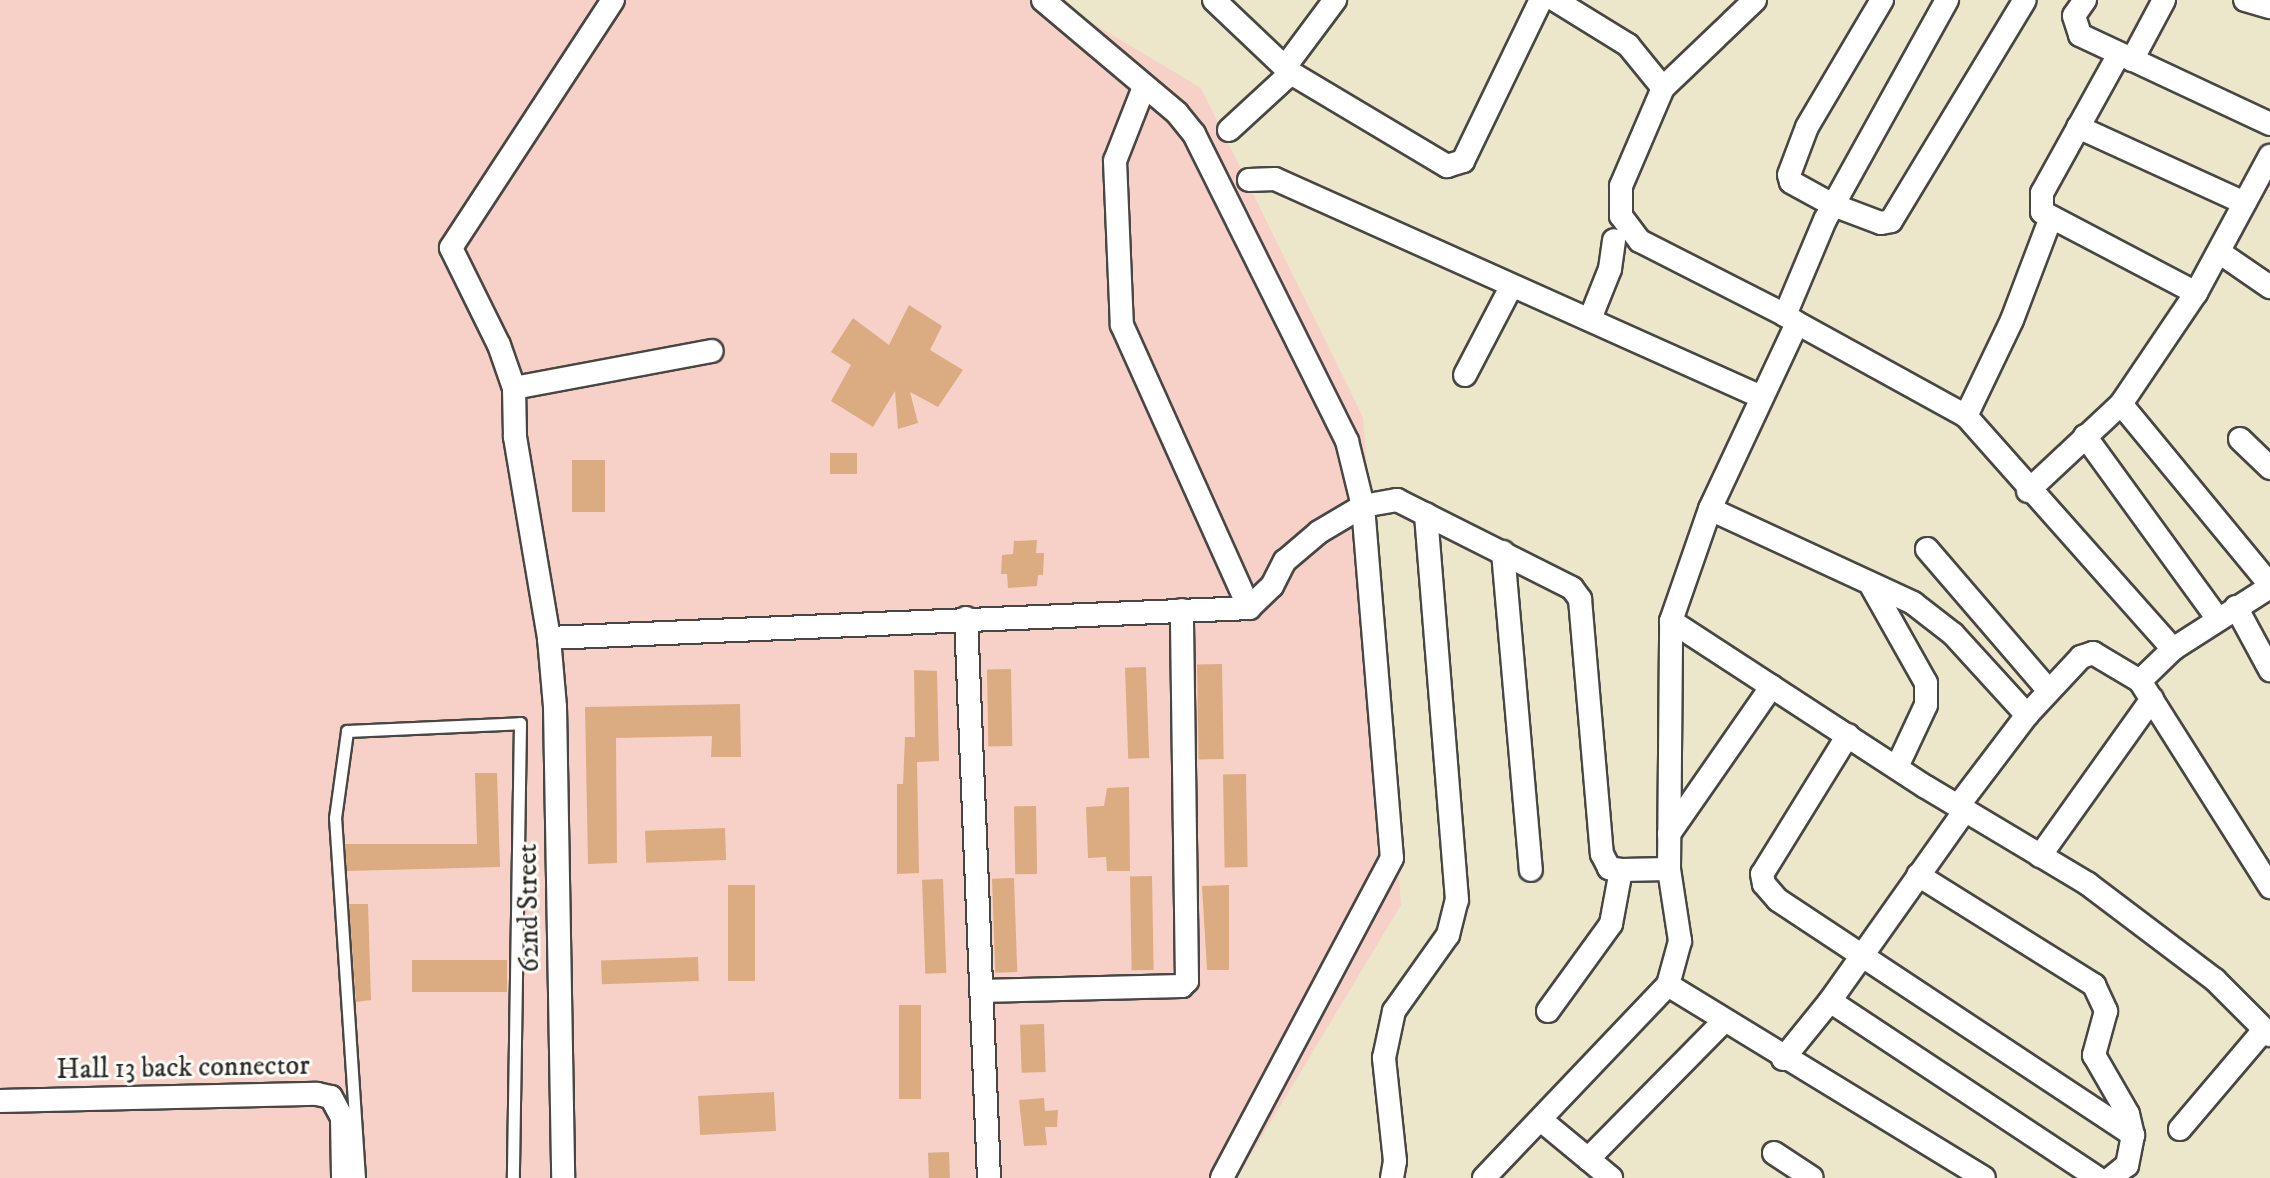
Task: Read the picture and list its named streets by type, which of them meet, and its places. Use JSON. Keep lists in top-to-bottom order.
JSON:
{
  "streets": {
    "street": ["62nd Street", "Hall 13 back connector"]
  }
}
